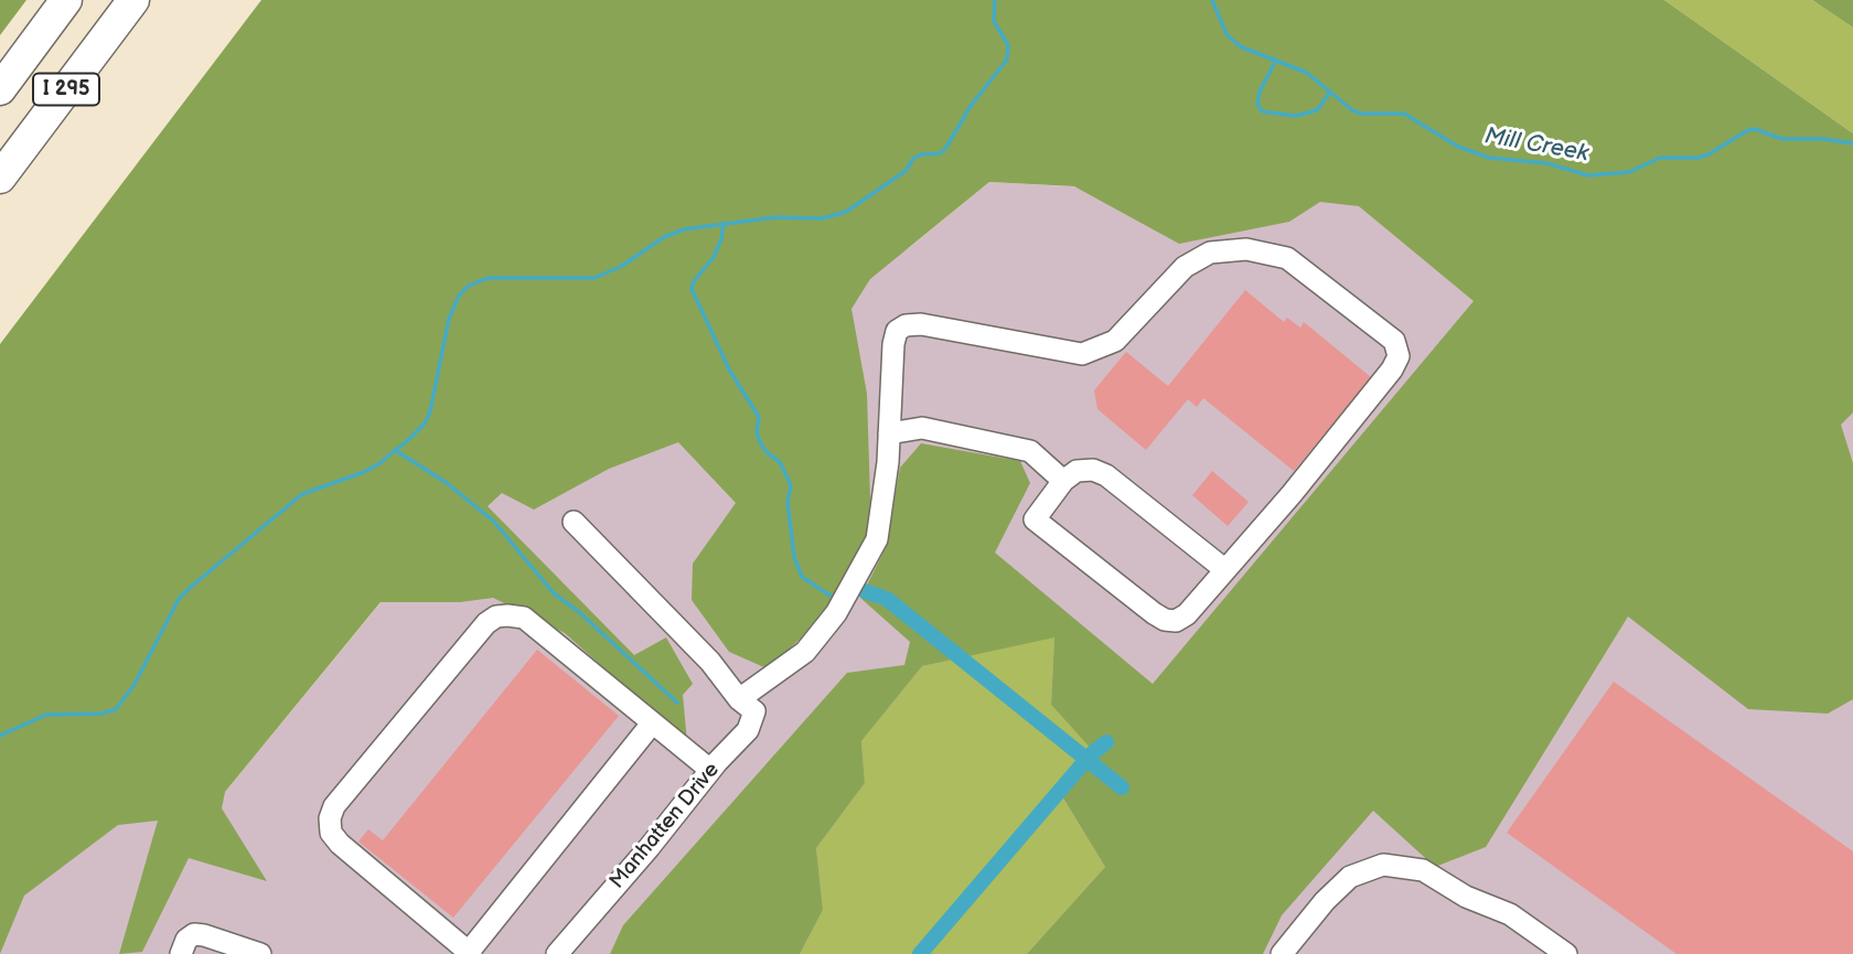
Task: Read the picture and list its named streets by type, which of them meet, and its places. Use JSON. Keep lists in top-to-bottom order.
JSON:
{
  "streets": {
    "highway": ["I 295"],
    "street": ["Manhatten Drive"]
  },
  "water": ["Mill Creek"]
}
